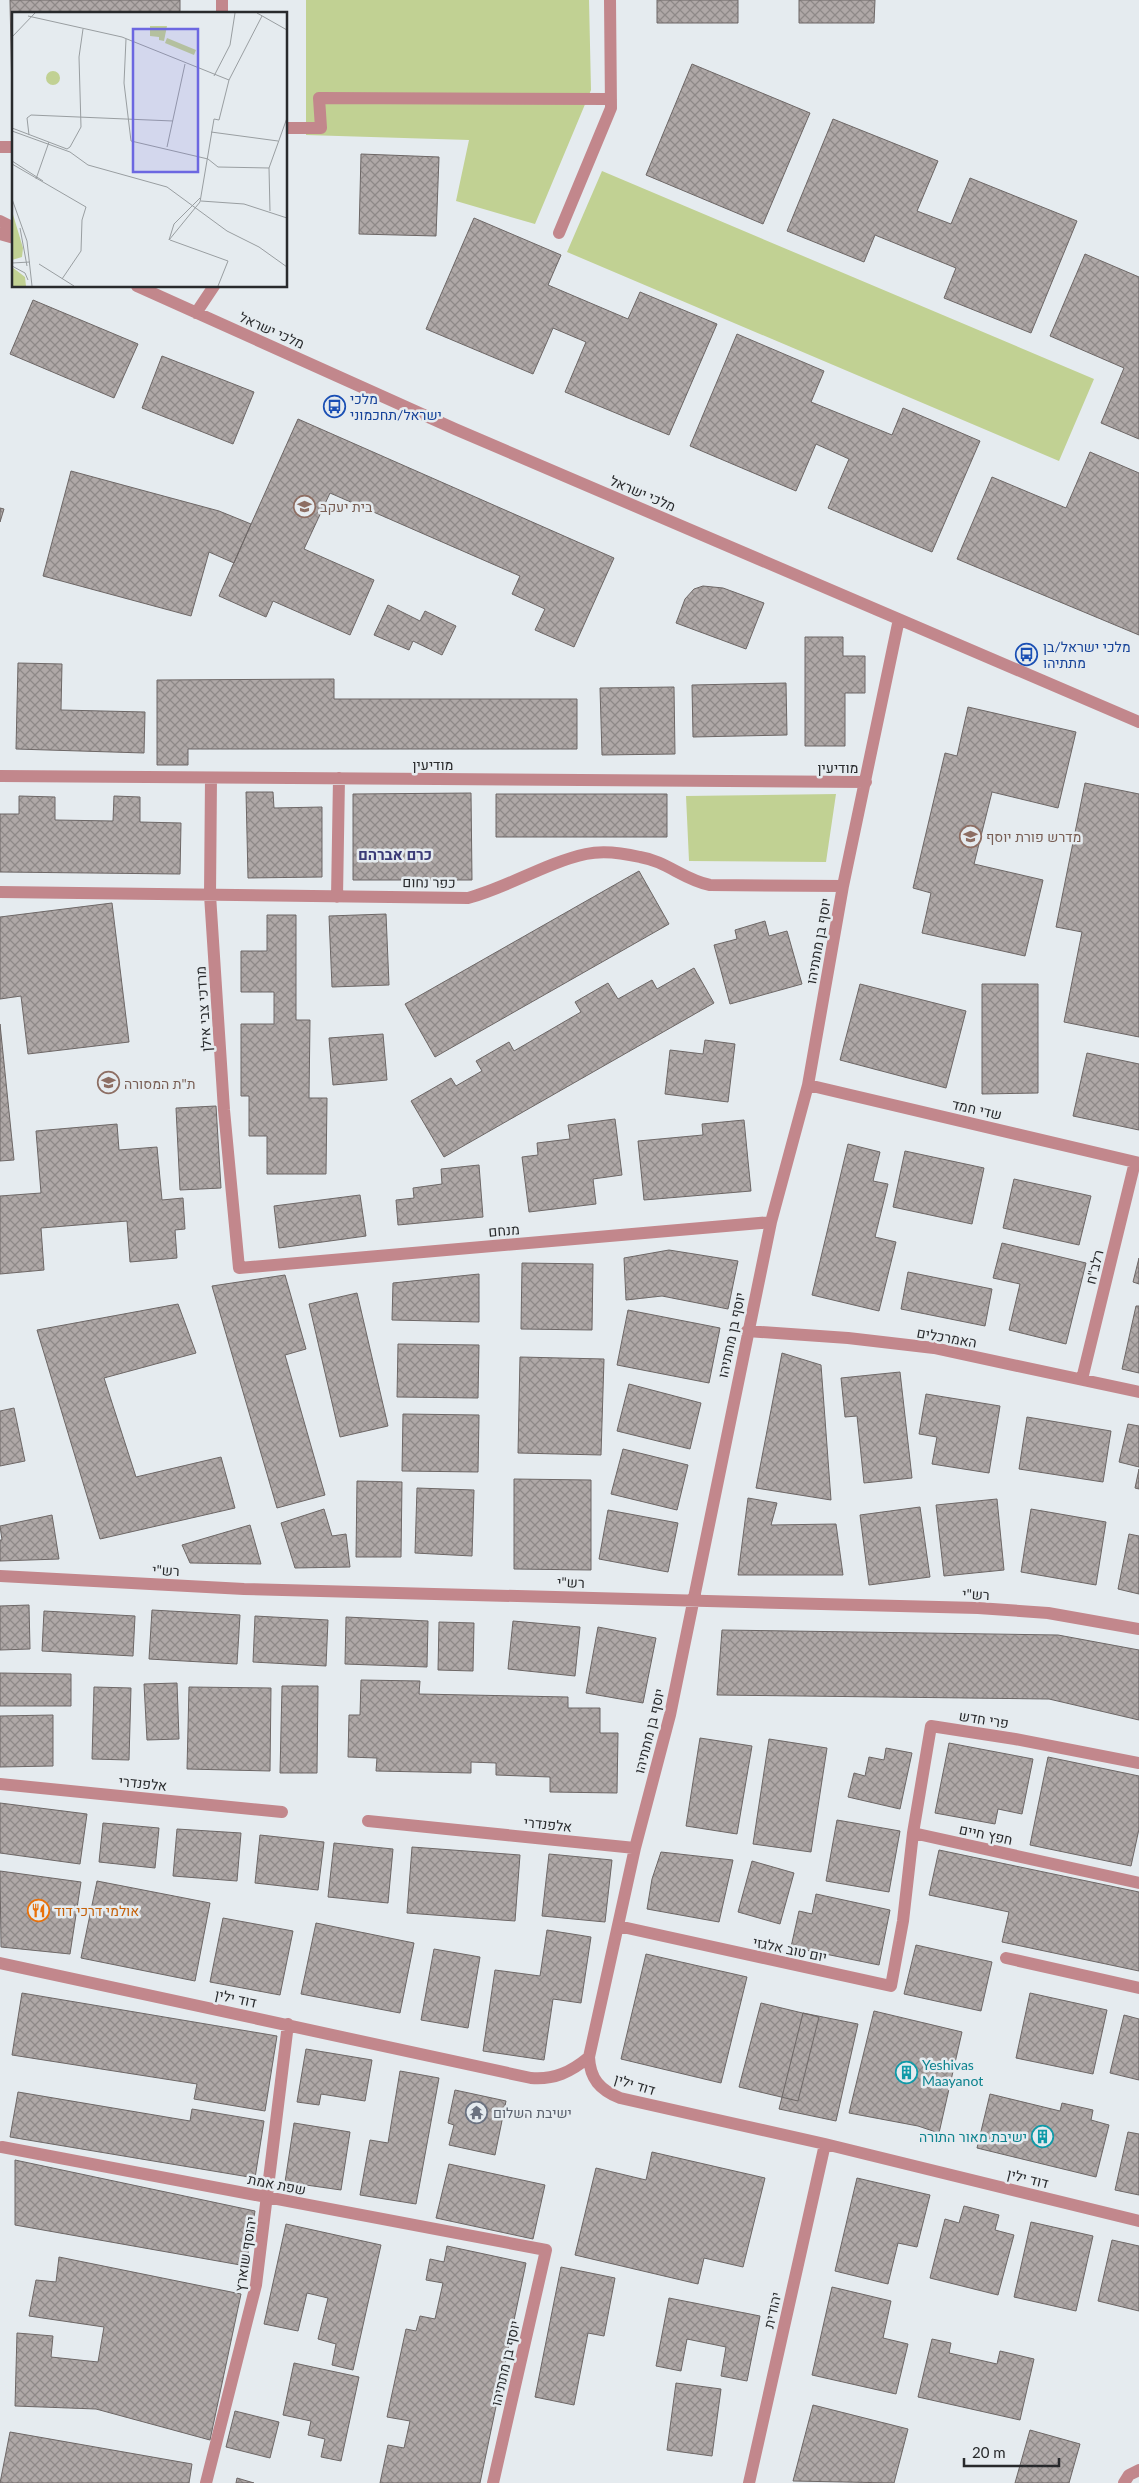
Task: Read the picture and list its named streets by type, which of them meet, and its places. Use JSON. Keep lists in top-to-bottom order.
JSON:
{
  "streets": {
    "street": [
      "מלכי ישראל",
      "מודיעין",
      "כפר נחום",
      "יוסף בן מתתיהו",
      "מרדכי צבי אילן",
      "שדי חמד",
      "מנחם",
      "רלב\"ח",
      "האמרכלים",
      "רש\"י",
      "פרי חדש",
      "אלפנדרי",
      "חפץ חיים",
      "יום טוב אלגזי",
      "דוד ילין",
      "שפת אמת",
      "יהוסף שוארץ",
      "יהודית"
    ]
  },
  "crossings": [
    ["מלכי ישראל", "יוסף בן מתתיהו"],
    ["מודיעין", "יוסף בן מתתיהו"],
    ["מודיעין", "מרדכי צבי אילן"],
    ["כפר נחום", "יוסף בן מתתיהו"],
    ["כפר נחום", "מרדכי צבי אילן"],
    ["יוסף בן מתתיהו", "שדי חמד"],
    ["יוסף בן מתתיהו", "מנחם"],
    ["יוסף בן מתתיהו", "האמרכלים"],
    ["יוסף בן מתתיהו", "רש\"י"],
    ["יוסף בן מתתיהו", "אלפנדרי"],
    ["יוסף בן מתתיהו", "יום טוב אלגזי"],
    ["יוסף בן מתתיהו", "דוד ילין"],
    ["יוסף בן מתתיהו", "שפת אמת"],
    ["מרדכי צבי אילן", "מנחם"],
    ["שדי חמד", "רלב\"ח"],
    ["רלב\"ח", "האמרכלים"],
    ["פרי חדש", "חפץ חיים"],
    ["פרי חדש", "יום טוב אלגזי"],
    ["חפץ חיים", "יום טוב אלגזי"],
    ["דוד ילין", "יהוסף שוארץ"],
    ["דוד ילין", "יהודית"],
    ["שפת אמת", "יהוסף שוארץ"]
  ],
  "districts": ["כרם אברהם"],
  "places": {
    "bus stop": ["מלכי ישראל/תחכמוני", "מלכי ישראל/בן מתתיהו"],
    "school or university": ["בית יעקב", "מדרש פורת יוסף", "ת\"ת המסורה"],
    "restaurant": ["אולמי דרכי דוד"],
    "building": ["Yeshivas Maayanot", "ישיבת מאור התורה"],
    "temple": ["ישיבת השלום"]
  },
  "scale_bar": "20 m"
}
